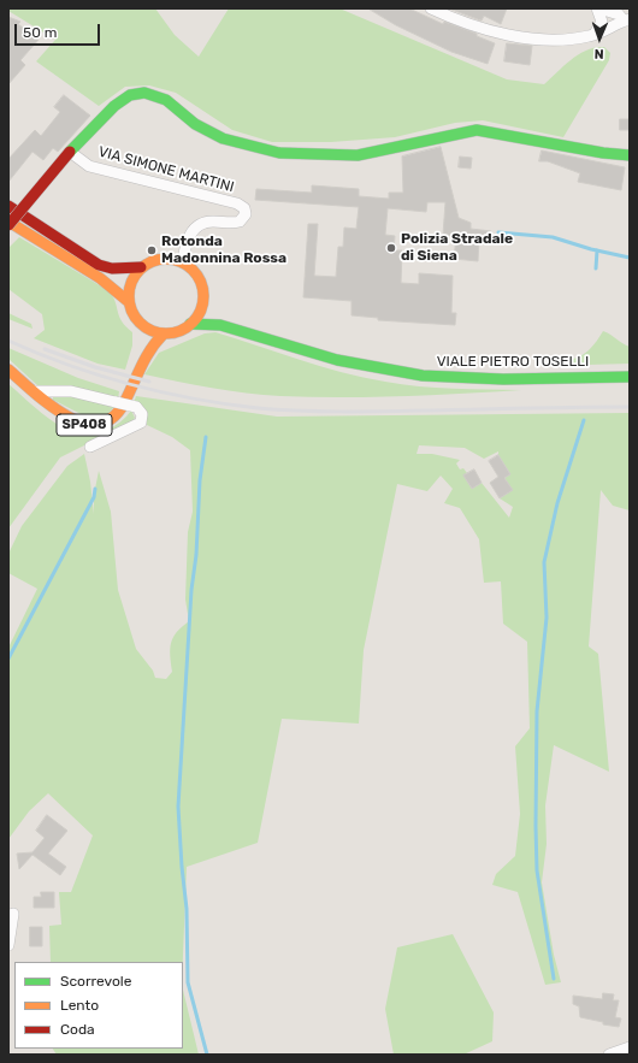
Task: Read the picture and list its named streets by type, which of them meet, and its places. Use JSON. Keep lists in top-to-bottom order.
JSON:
{
  "streets": {
    "main road": ["VIA SIMONE MARTINI", "VIALE PIETRO TOSELLI", "SP408"]
  },
  "crossings": [
    ["VIA SIMONE MARTINI", "VIALE PIETRO TOSELLI"]
  ],
  "places": ["Polizia Stradale di Siena", "Rotonda Madonnina Rossa"],
  "legend": ["Scorrevole", "Lento", "Coda"],
  "scale_bar": "50 m",
  "north": "bottom"
}
